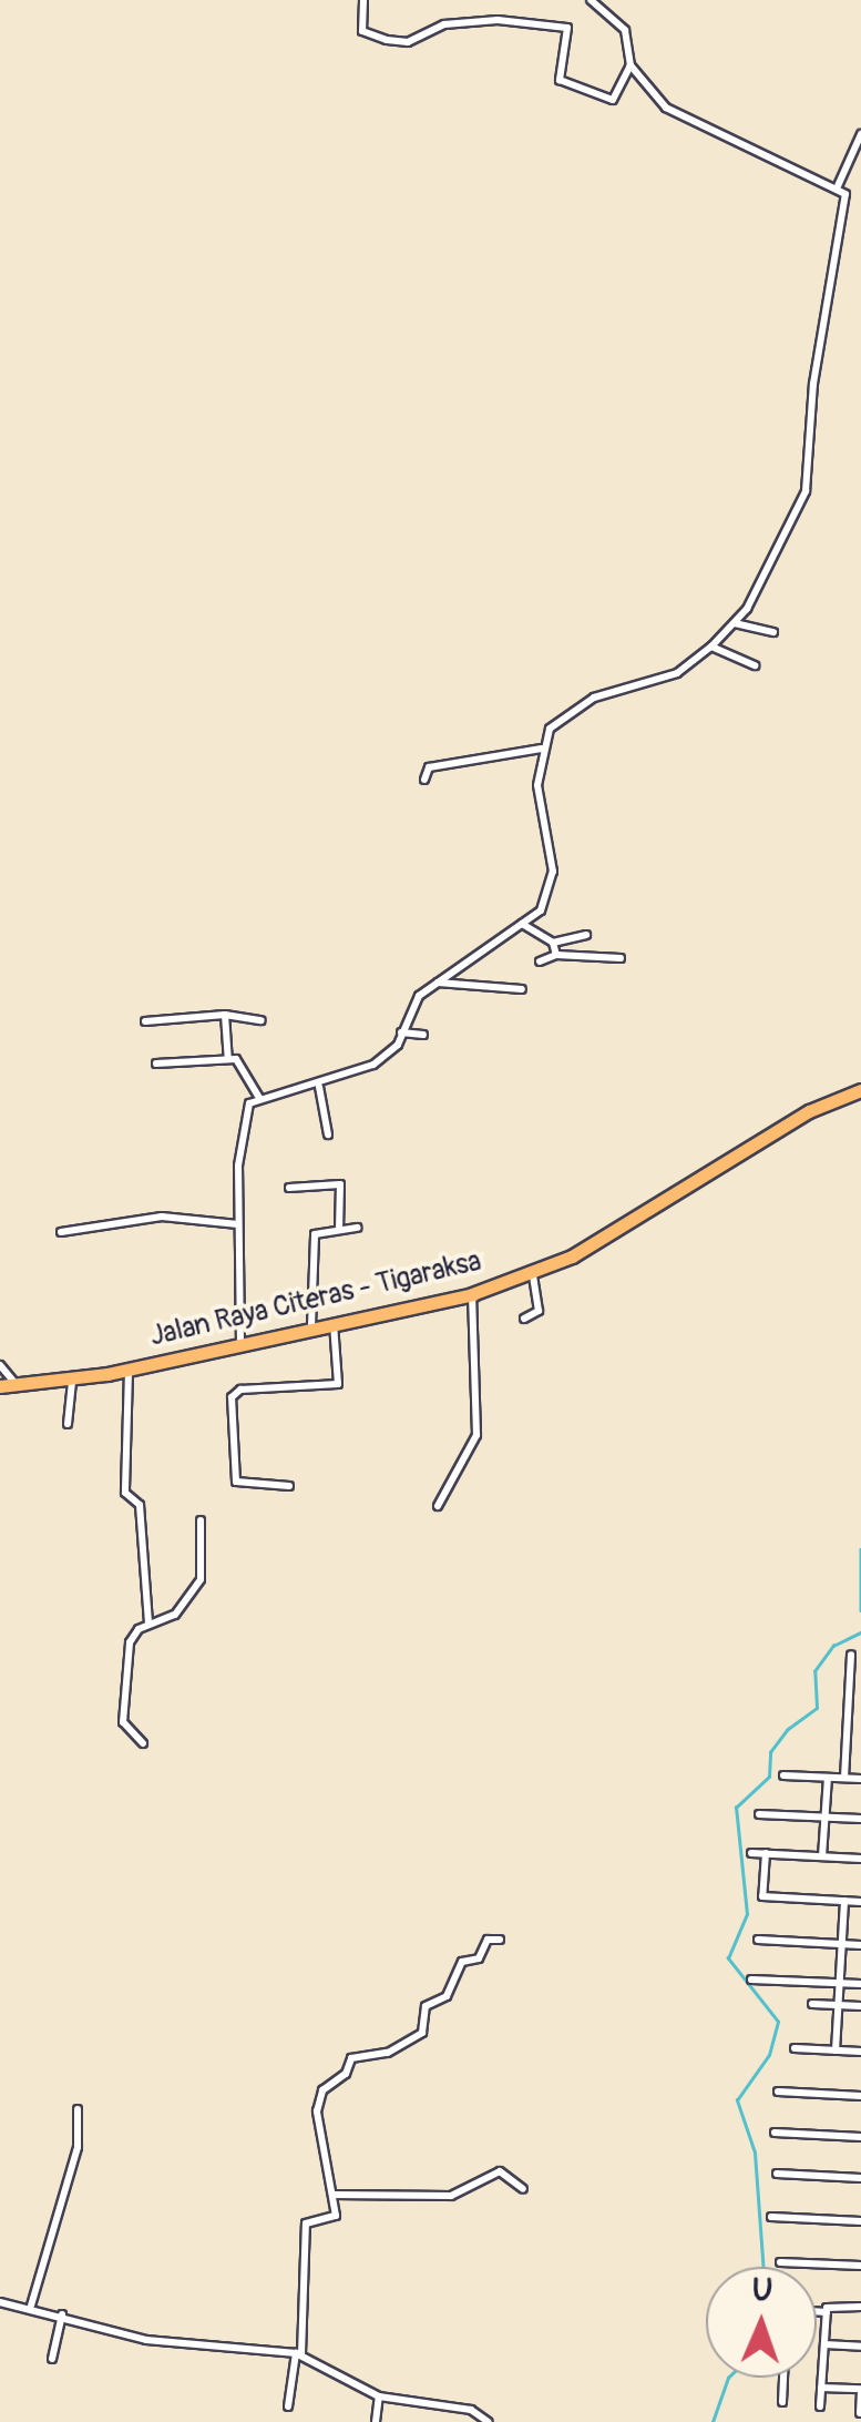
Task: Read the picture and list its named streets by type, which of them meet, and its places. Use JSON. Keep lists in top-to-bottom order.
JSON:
{
  "streets": {
    "main road": ["Jalan Raya Citeras - Tigaraksa"]
  },
  "north": "top"
}
